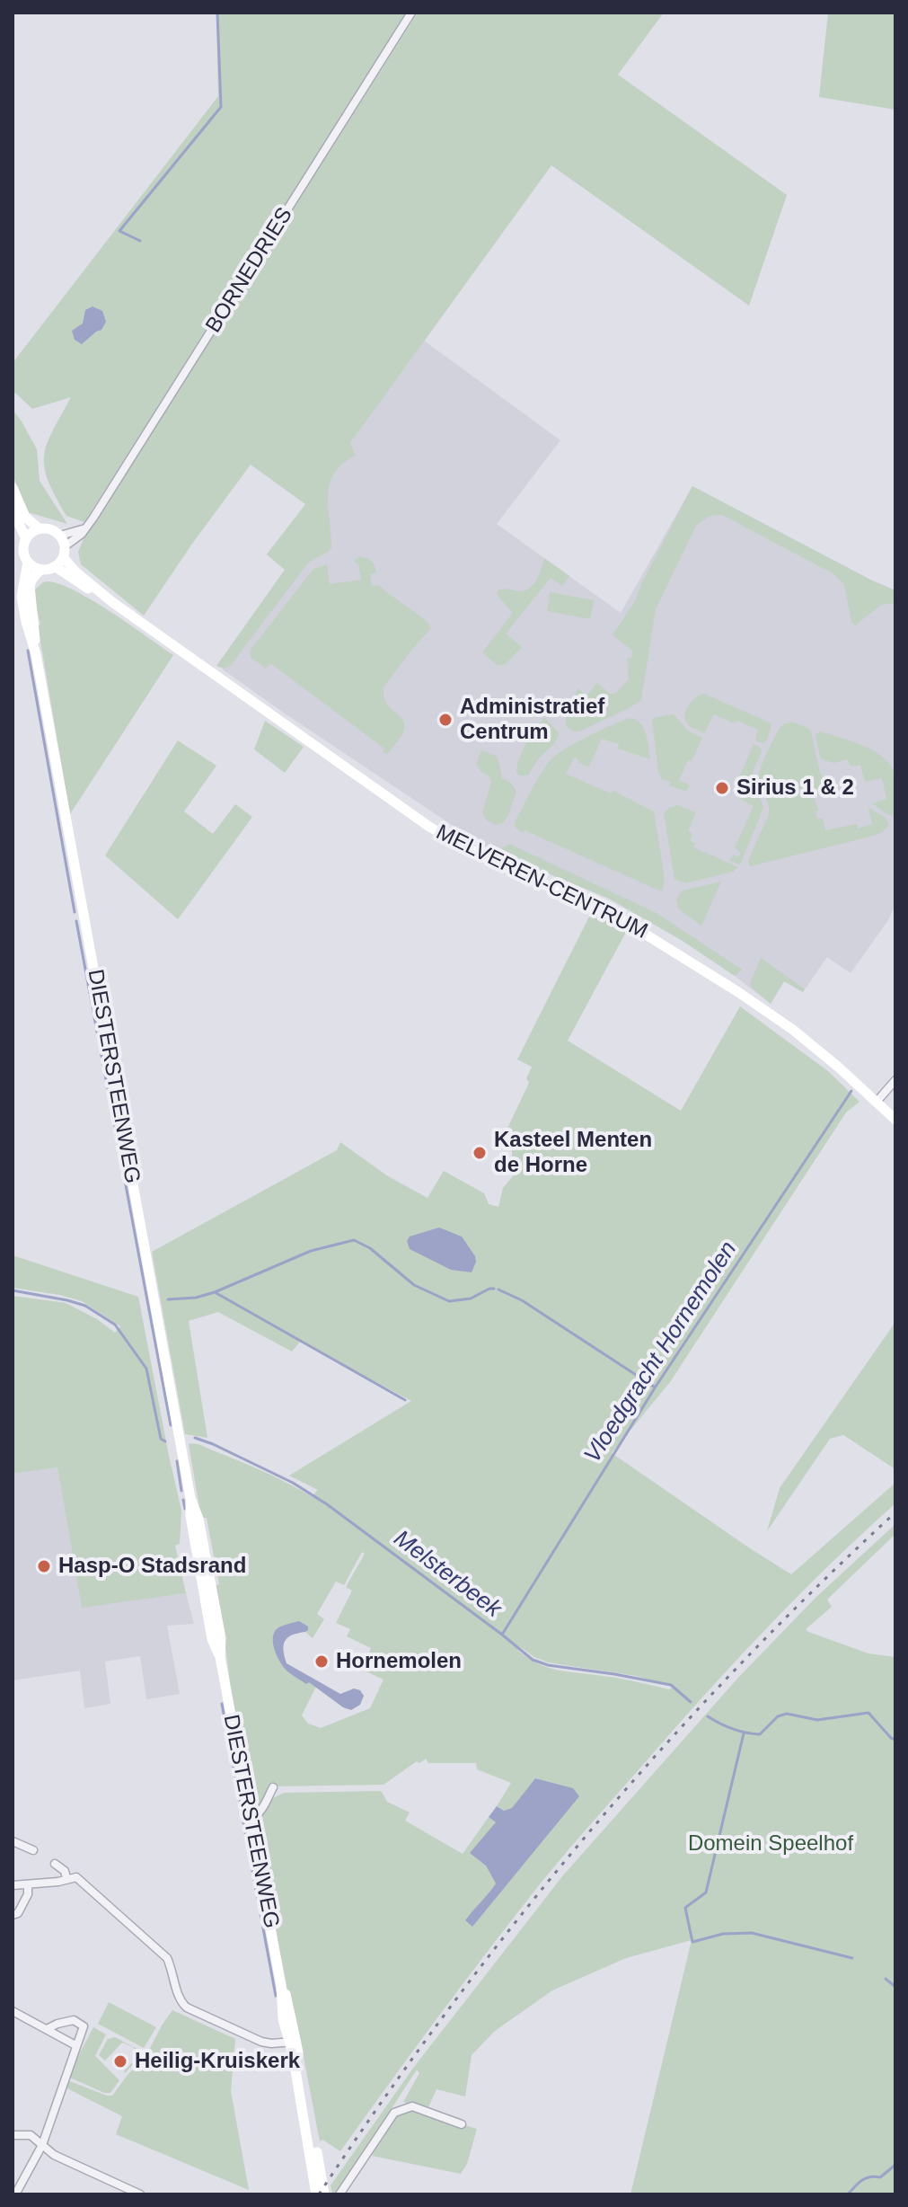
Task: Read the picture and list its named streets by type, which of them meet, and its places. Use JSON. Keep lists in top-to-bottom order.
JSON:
{
  "streets": {
    "main road": ["MELVEREN-CENTRUM", "DIESTERSTEENWEG"],
    "street": ["BORNEDRIES"]
  },
  "crossings": [
    ["BORNEDRIES", "MELVEREN-CENTRUM"],
    ["BORNEDRIES", "DIESTERSTEENWEG"],
    ["MELVEREN-CENTRUM", "DIESTERSTEENWEG"]
  ],
  "water": ["Vloedgracht Hornemolen", "Melsterbeek"],
  "parks": ["Domein Speelhof"],
  "places": [
    "Administratief Centrum",
    "Sirius 1 & 2",
    "Kasteel Menten de Horne",
    "Hasp-O Stadsrand",
    "Hornemolen",
    "Heilig-Kruiskerk"
  ]
}
